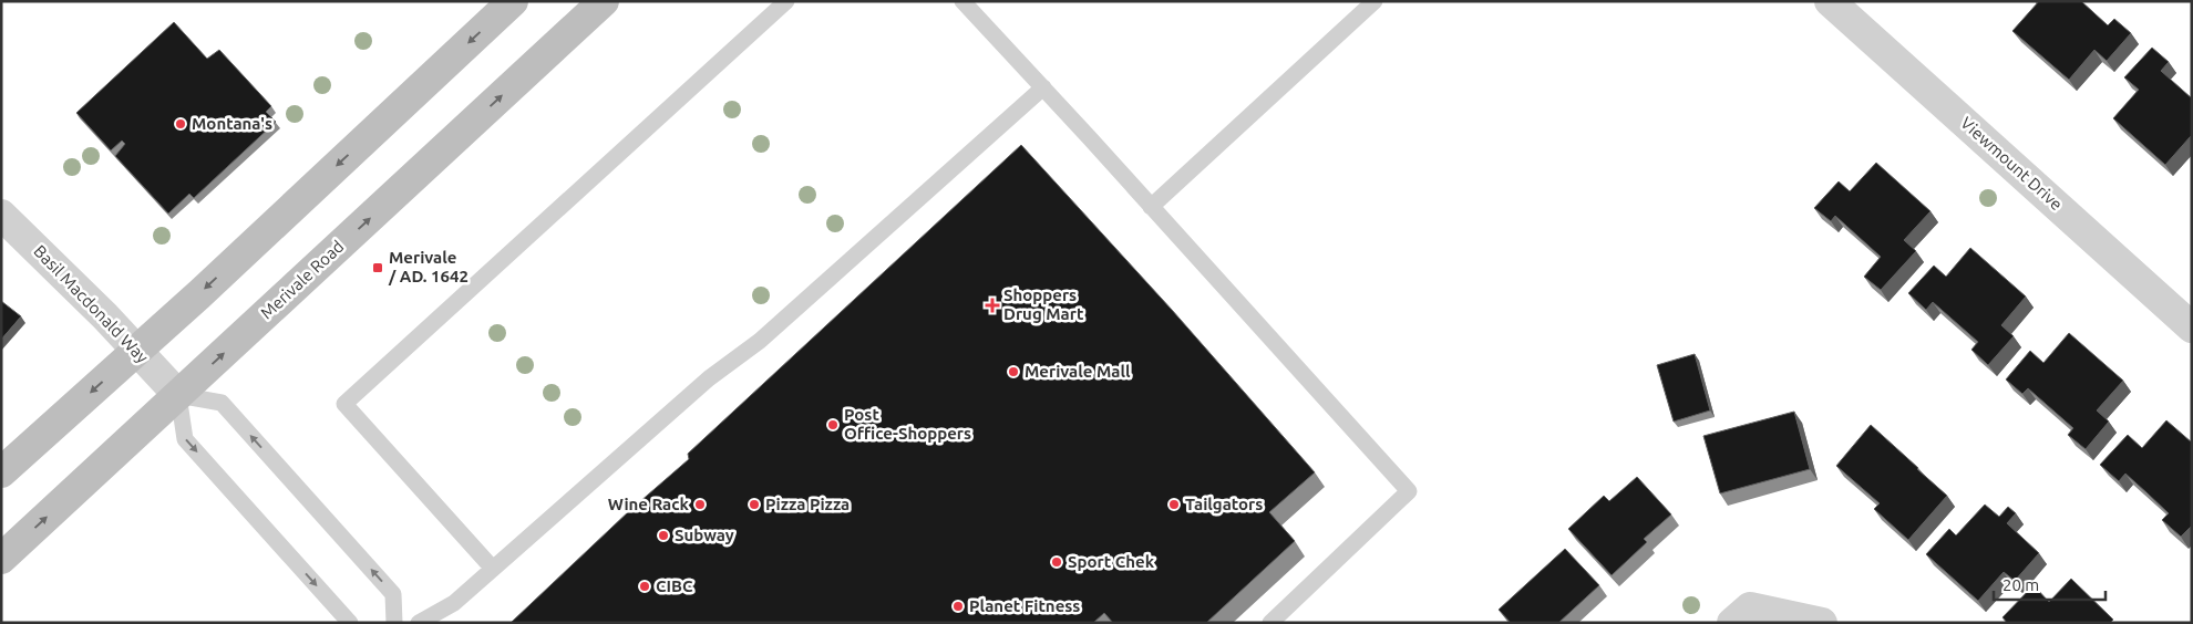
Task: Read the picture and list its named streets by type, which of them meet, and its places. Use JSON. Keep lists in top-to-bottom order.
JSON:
{
  "streets": {
    "main road": ["Merivale Road"],
    "street": ["Viewmount Drive", "Basil Macdonald Way"]
  },
  "crossings": [
    ["Merivale Road", "Basil Macdonald Way"]
  ],
  "places": {
    "other": [
      "Montana's",
      "Merivale Mall",
      "Post Office-Shoppers",
      "Wine Rack",
      "Pizza Pizza",
      "Tailgators",
      "Subway",
      "Sport Chek",
      "CIBC",
      "Planet Fitness"
    ],
    "transit": ["Merivale / AD. 1642"],
    "health": ["Shoppers Drug Mart"]
  },
  "scale_bar": "20 m"
}
